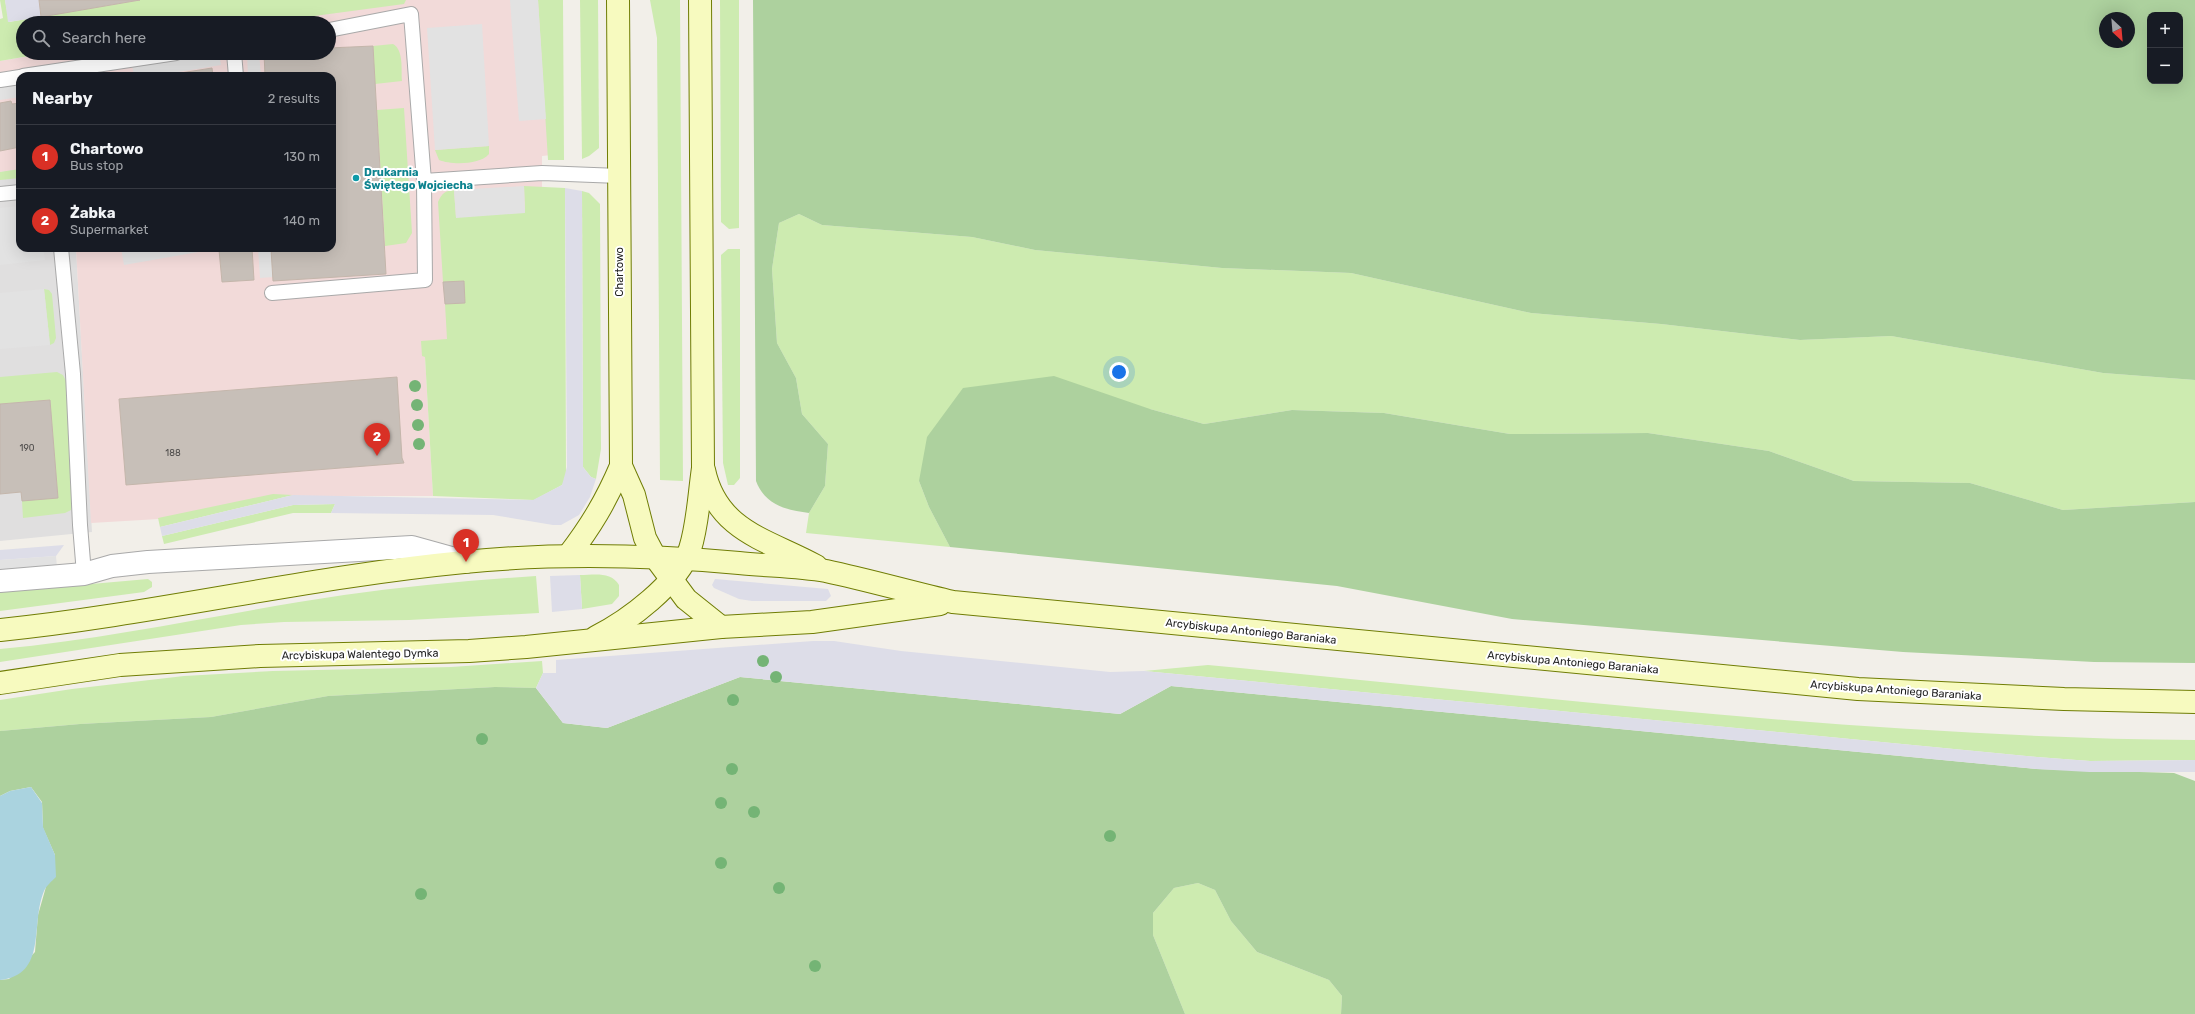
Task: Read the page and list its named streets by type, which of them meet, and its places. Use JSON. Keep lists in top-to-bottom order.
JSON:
{
  "streets": {
    "street": ["Chartowo", "Arcybiskupa Antoniego Baraniaka", "Arcybiskupa Walentego Dymka"]
  },
  "crossings": [
    ["Chartowo", "Arcybiskupa Antoniego Baraniaka"],
    ["Chartowo", "Arcybiskupa Walentego Dymka"],
    ["Arcybiskupa Antoniego Baraniaka", "Arcybiskupa Walentego Dymka"]
  ],
  "places": ["Drukarnia Świętego Wojciecha"],
  "house_numbers": ["190", "188"],
  "north": "bottom right",
  "page": {
    "map_buttons": ["+", "−"],
    "search": "Search here",
    "heading": ["Nearby", "2 results"],
    "list": [
      {
        "mark": "1",
        "name": "Chartowo",
        "note": "Bus stop",
        "value": "130 m"
      },
      {
        "mark": "2",
        "name": "Żabka",
        "note": "Supermarket",
        "value": "140 m"
      }
    ],
    "pins": ["2", "1"]
  }
}
